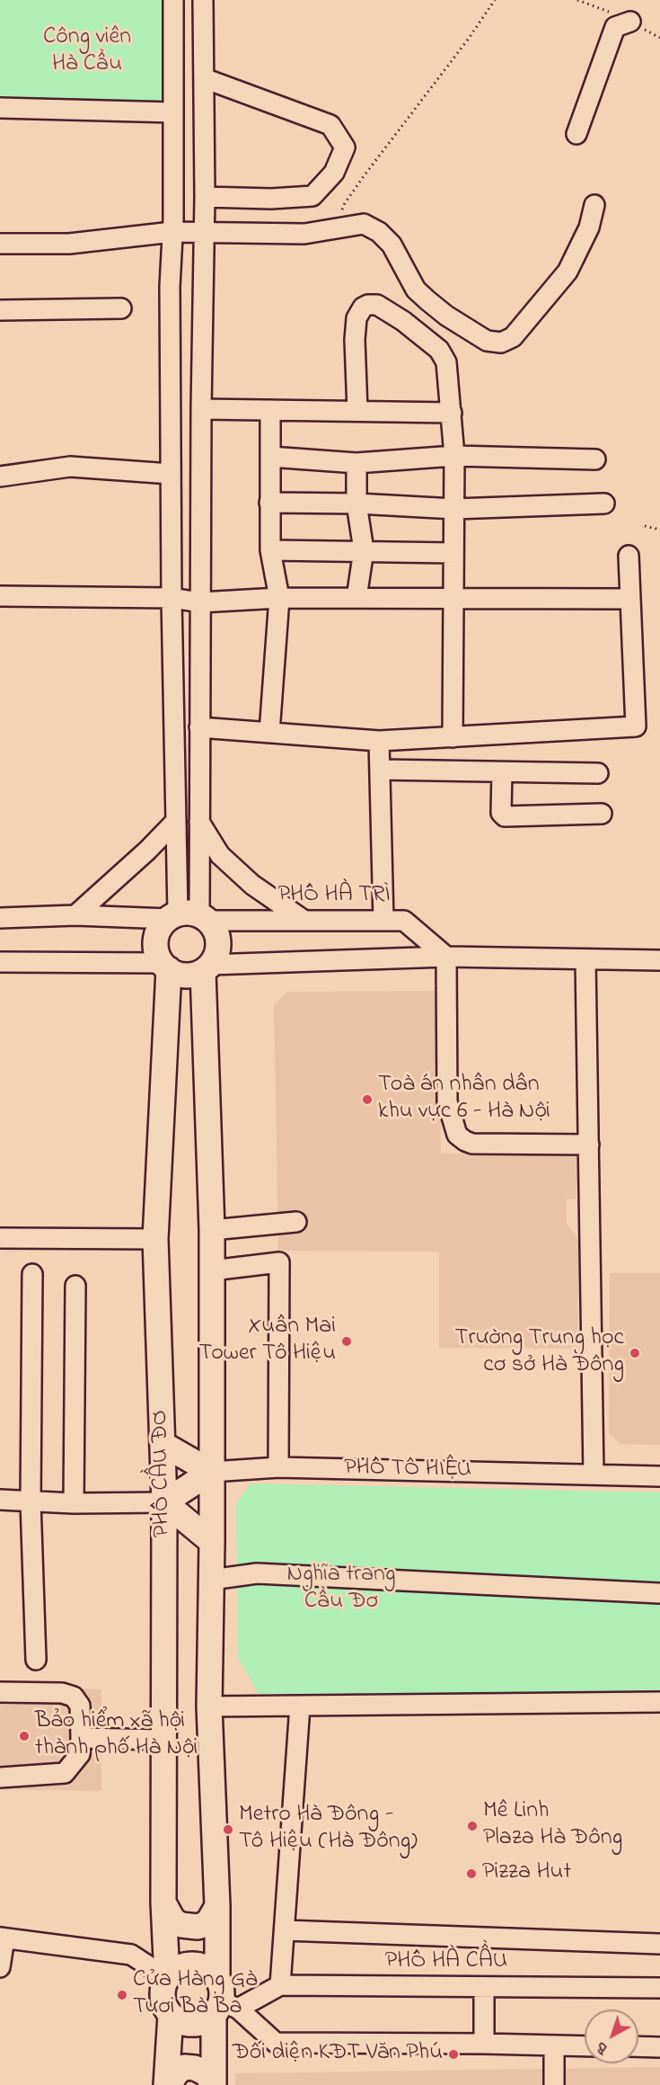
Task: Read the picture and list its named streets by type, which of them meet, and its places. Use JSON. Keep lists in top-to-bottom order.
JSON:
{
  "streets": {
    "main road": ["PHỐ TÔ HIỆU", "PHỐ CẦU ĐƠ"],
    "street": ["PHỐ HÀ TRÌ", "PHỐ HÀ CẦU"]
  },
  "crossings": [
    ["PHỐ HÀ TRÌ", "PHỐ CẦU ĐƠ"],
    ["PHỐ TÔ HIỆU", "PHỐ CẦU ĐƠ"],
    ["PHỐ CẦU ĐƠ", "PHỐ HÀ CẦU"]
  ],
  "parks": ["Công viên Hà Cầu", "Nghĩa trang Cầu Đơ"],
  "places": [
    "Toà án nhân dân khu vực 6 - Hà Nội",
    "Xuân Mai Tower Tô Hiệu",
    "Trường Trung học cơ sở Hà Đông",
    "Bảo hiểm xã hội thành phố Hà Nội",
    "Mê Linh Plaza Hà Đông",
    "Metro Hà Đông - Tô Hiệu (Hà Đông)",
    "Pizza Hut",
    "Cửa Hàng Gà Tươi Bà Ba",
    "Đối diện KĐT Văn Phú"
  ],
  "north": "bottom left"
}
